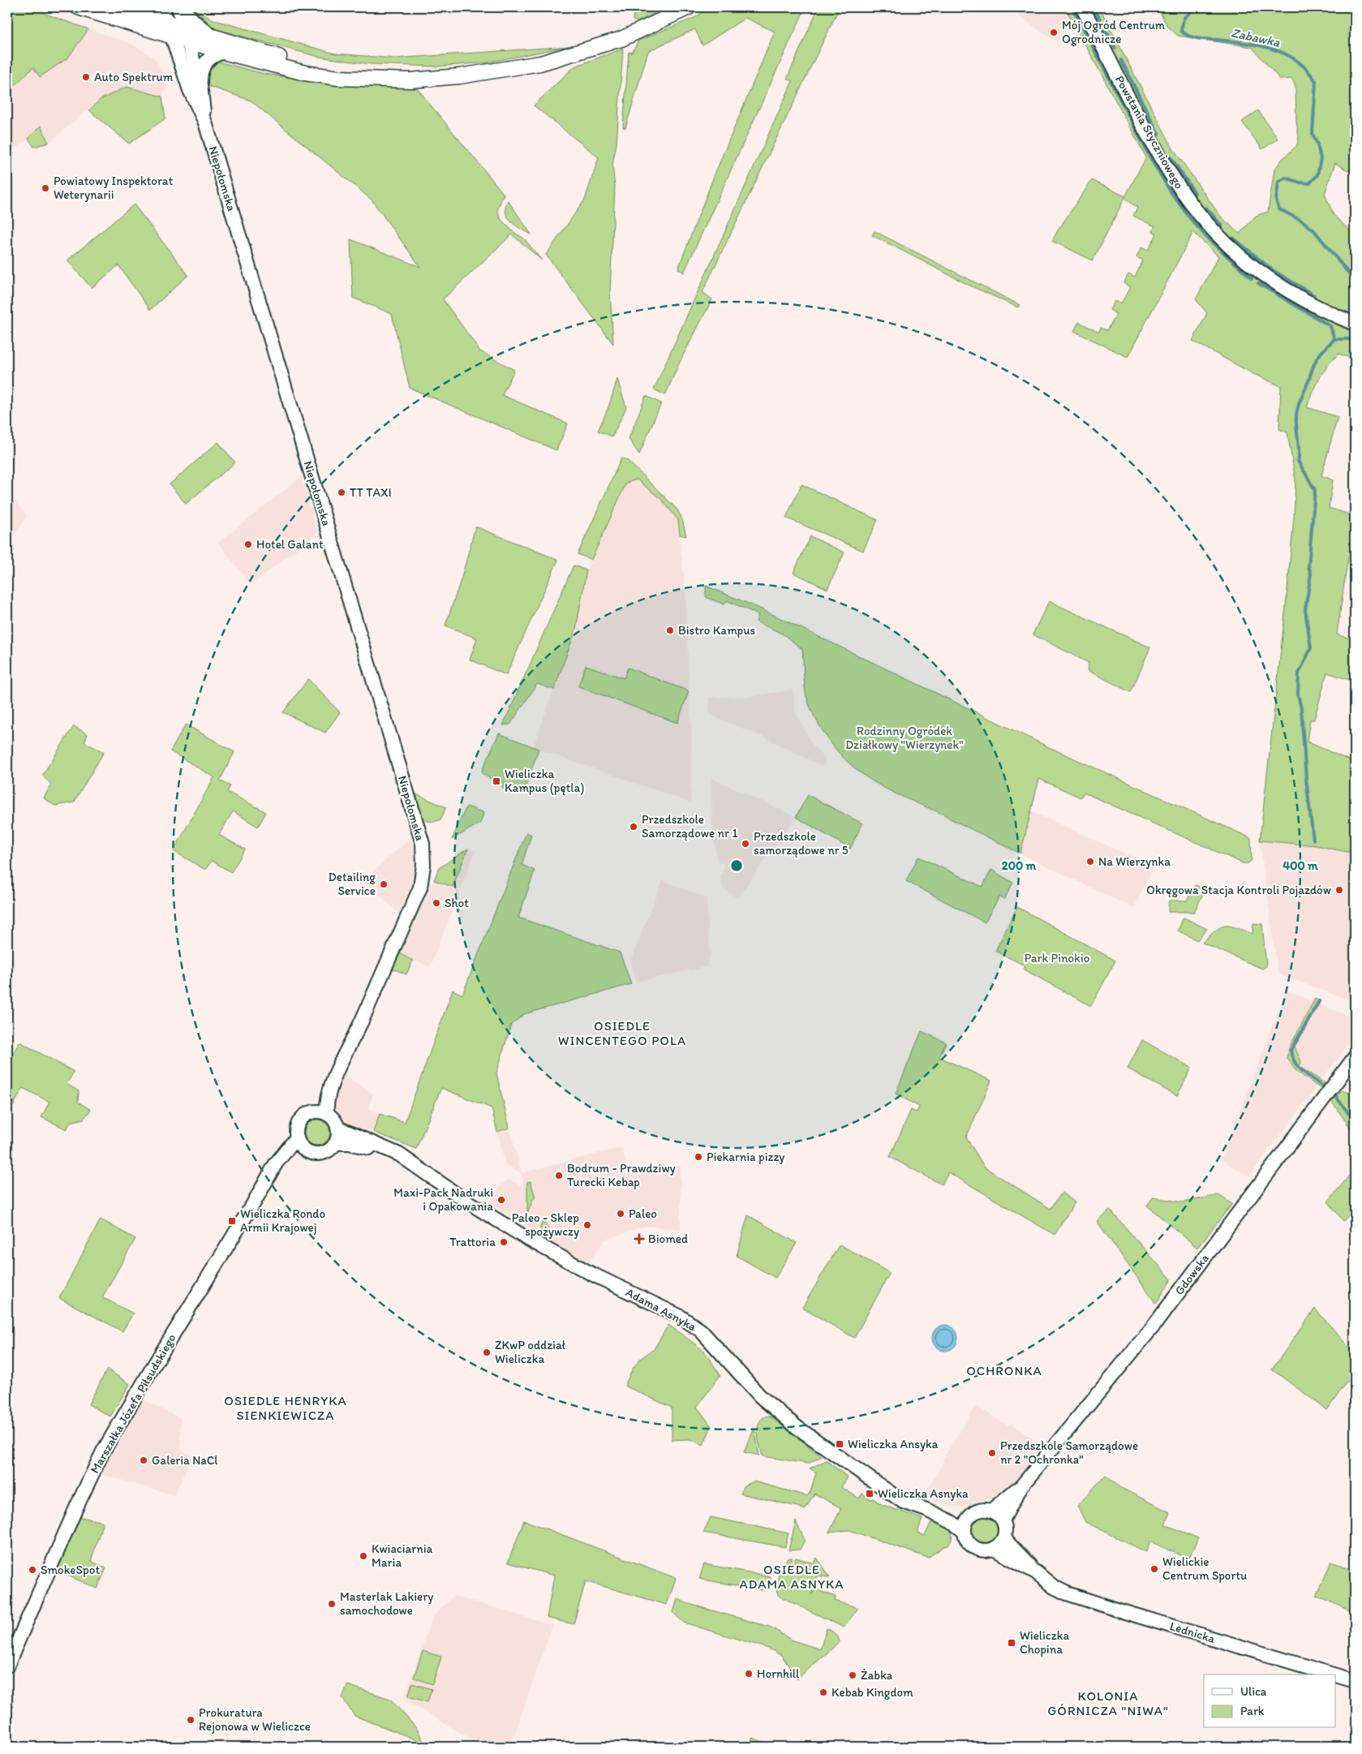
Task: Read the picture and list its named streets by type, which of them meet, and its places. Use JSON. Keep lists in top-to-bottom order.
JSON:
{
  "streets": {
    "main road": [
      "Powstania Styczniowego",
      "Niepołomska",
      "Gdowska",
      "Adama Asnyka",
      "Marszałka Józefa Piłsudskiego",
      "Lednicka"
    ]
  },
  "crossings": [
    ["Gdowska", "Adama Asnyka"],
    ["Gdowska", "Lednicka"],
    ["Adama Asnyka", "Marszałka Józefa Piłsudskiego"],
    ["Adama Asnyka", "Lednicka"]
  ],
  "districts": [
    "OSIEDLE WINCENTEGO POLA",
    "OCHRONKA",
    "OSIEDLE HENRYKA SIENKIEWICZA",
    "OSIEDLE ADAMA ASNYKA",
    "KOLONIA GÓRNICZA \"NIWA\""
  ],
  "water": ["Zabawka"],
  "parks": ["Rodzinny Ogródek Działkowy \"Wierzynek\"", "Park Pinokio"],
  "places": {
    "other": [
      "Mój Ogród Centrum Ogrodnicze",
      "Auto Spektrum",
      "Powiatowy Inspektorat Weterynarii",
      "TT TAXI",
      "Hotel Galant",
      "Bistro Kampus",
      "Przedszkole Samorządowe nr 1",
      "Przedszkole samorządowe nr 5",
      "Na Wierzynka",
      "Detailing Service",
      "Okręgowa Stacja Kontroli Pojazdów",
      "Shot",
      "Piekarnia pizzy",
      "Bodrum - Prawdziwy Turecki Kebap",
      "Maxi-Pack Nadruki i Opakowania",
      "Paleo",
      "Paleo - Sklep spożywczy",
      "Trattoria",
      "ZKwP oddział Wieliczka",
      "Przedszkole Samorządowe nr 2 \"Ochronka\"",
      "Galeria NaCl",
      "Kwiaciarnia Maria",
      "Wielickie Centrum Sportu",
      "SmokeSpot",
      "Masterlak Lakiery samochodowe",
      "Hornhill",
      "Żabka",
      "Kebab Kingdom",
      "Prokuratura Rejonowa w Wieliczce"
    ],
    "transit": [
      "Wieliczka Kampus (pętla)",
      "Wieliczka Rondo Armii Krajowej",
      "Wieliczka Ansyka",
      "Wieliczka Asnyka",
      "Wieliczka Chopina"
    ],
    "health": ["Biomed"]
  },
  "legend": ["Ulica", "Park"],
  "rings": ["200 m", "400 m"]
}
